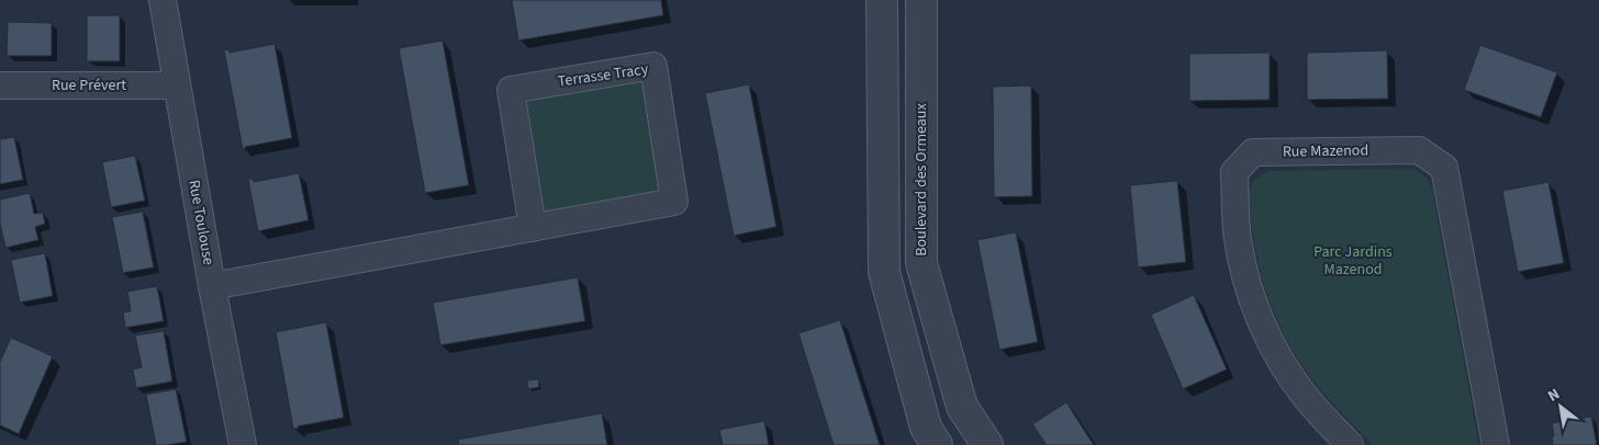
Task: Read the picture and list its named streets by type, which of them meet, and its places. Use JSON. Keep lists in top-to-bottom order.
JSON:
{
  "streets": {
    "street": [
      "Terrasse Tracy",
      "Rue Prévert",
      "Rue Mazenod",
      "Boulevard des Ormeaux",
      "Rue Toulouse"
    ]
  },
  "crossings": [
    ["Terrasse Tracy", "Rue Toulouse"],
    ["Rue Prévert", "Rue Toulouse"]
  ],
  "parks": ["Parc Jardins Mazenod"],
  "north": "top left"
}
